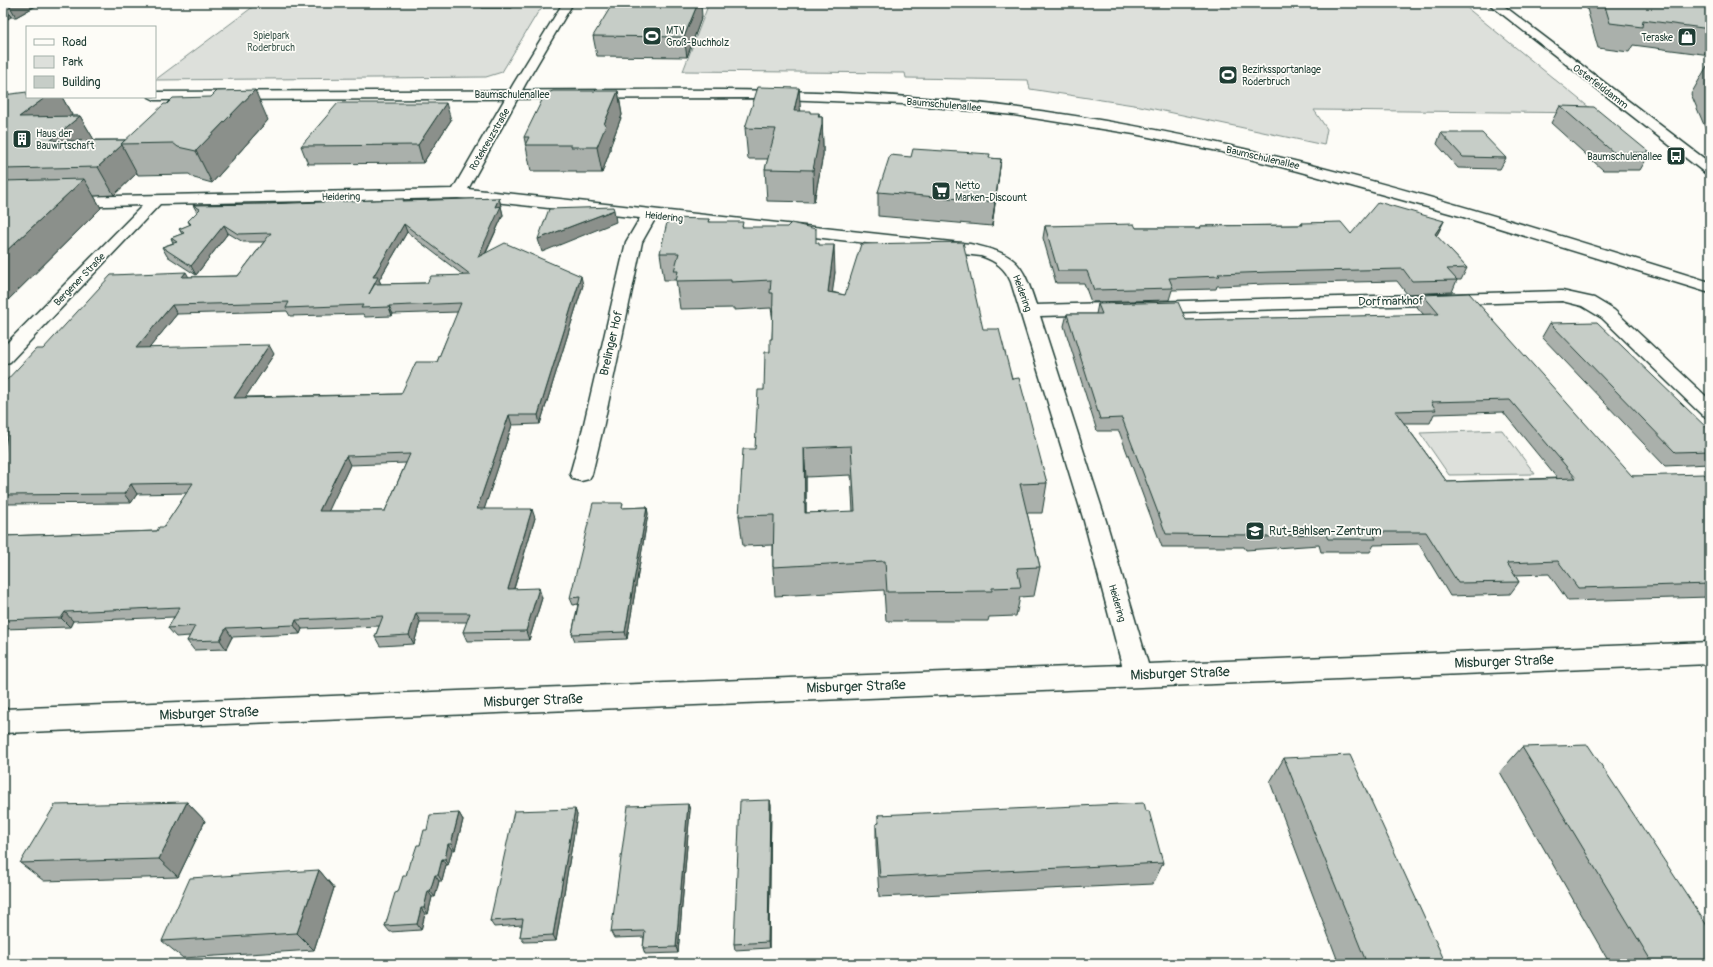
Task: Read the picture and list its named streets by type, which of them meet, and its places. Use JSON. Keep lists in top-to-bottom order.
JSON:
{
  "streets": {
    "street": [
      "Osterfelddamm",
      "Baumschulenallee",
      "Rotekreuzstraße",
      "Heidering",
      "Bergener Straße",
      "Dorfmarkhof",
      "Brelinger Hof",
      "Misburger Straße"
    ]
  },
  "crossings": [
    ["Baumschulenallee", "Rotekreuzstraße"],
    ["Rotekreuzstraße", "Heidering"],
    ["Heidering", "Bergener Straße"],
    ["Heidering", "Dorfmarkhof"],
    ["Heidering", "Brelinger Hof"],
    ["Heidering", "Misburger Straße"]
  ],
  "parks": ["Spielpark Roderbruch"],
  "places": {
    "sports": ["MTV Groß-Buchholz", "Bezirkssportanlage Roderbruch"],
    "shop": ["Teraske"],
    "building": ["Haus der Bauwirtschaft"],
    "bus stop": ["Baumschulenallee"],
    "supermarket": ["Netto Marken-Discount"],
    "school or university": ["Rut-Bahlsen-Zentrum"]
  },
  "legend": ["Road", "Park", "Building"]
}
